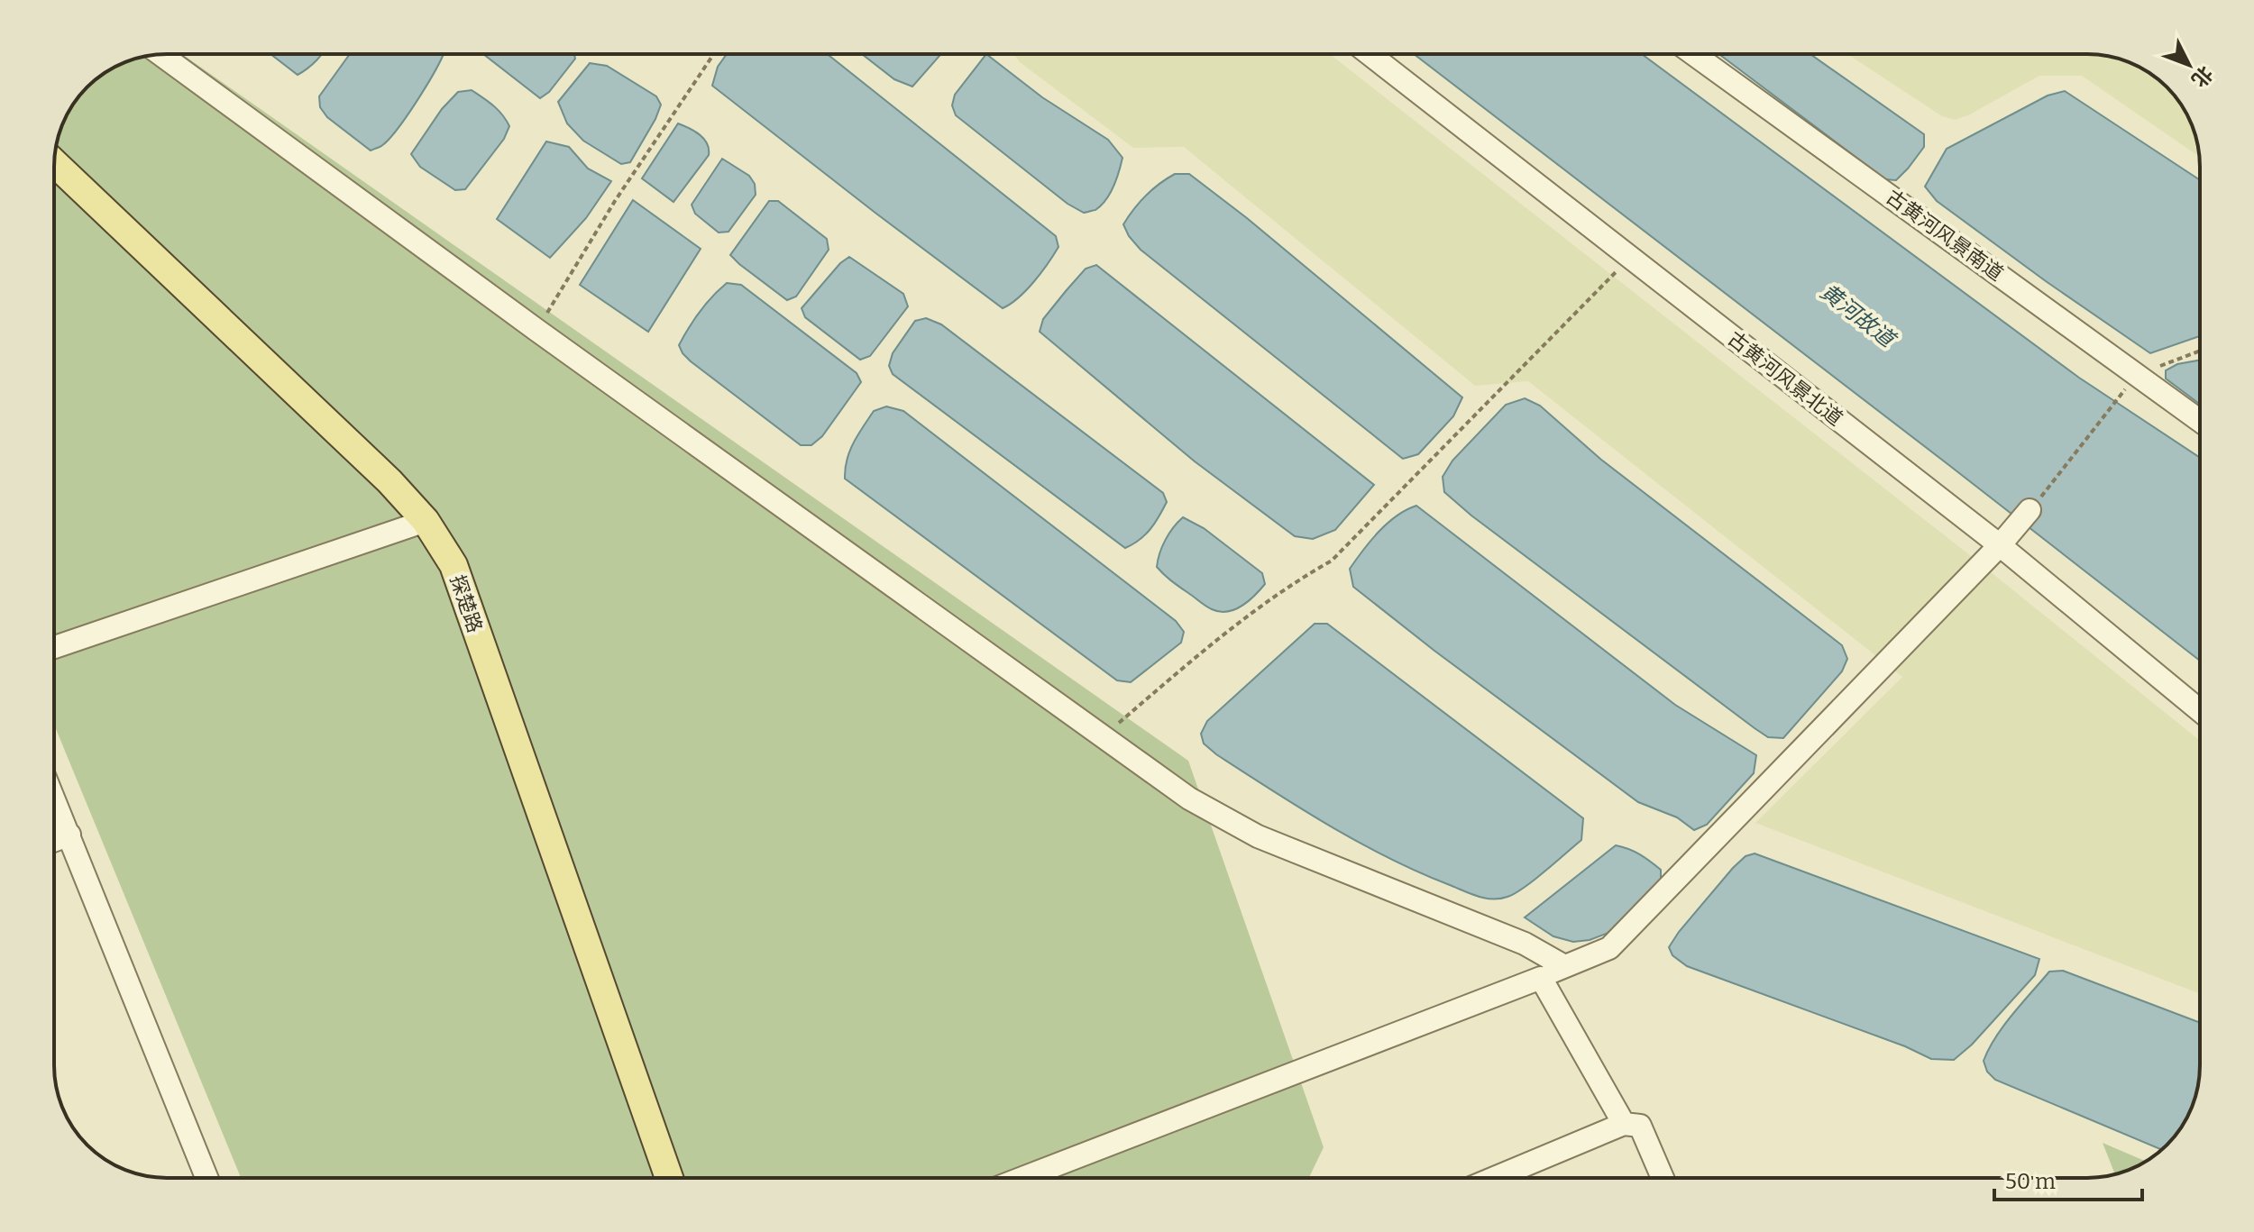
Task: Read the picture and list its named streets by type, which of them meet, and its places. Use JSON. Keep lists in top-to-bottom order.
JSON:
{
  "streets": {
    "main road": ["探楚路"],
    "street": ["古黄河风景南道", "古黄河风景北道"]
  },
  "water": ["黄河故道"],
  "scale_bar": "50 m",
  "north": "bottom right"
}
